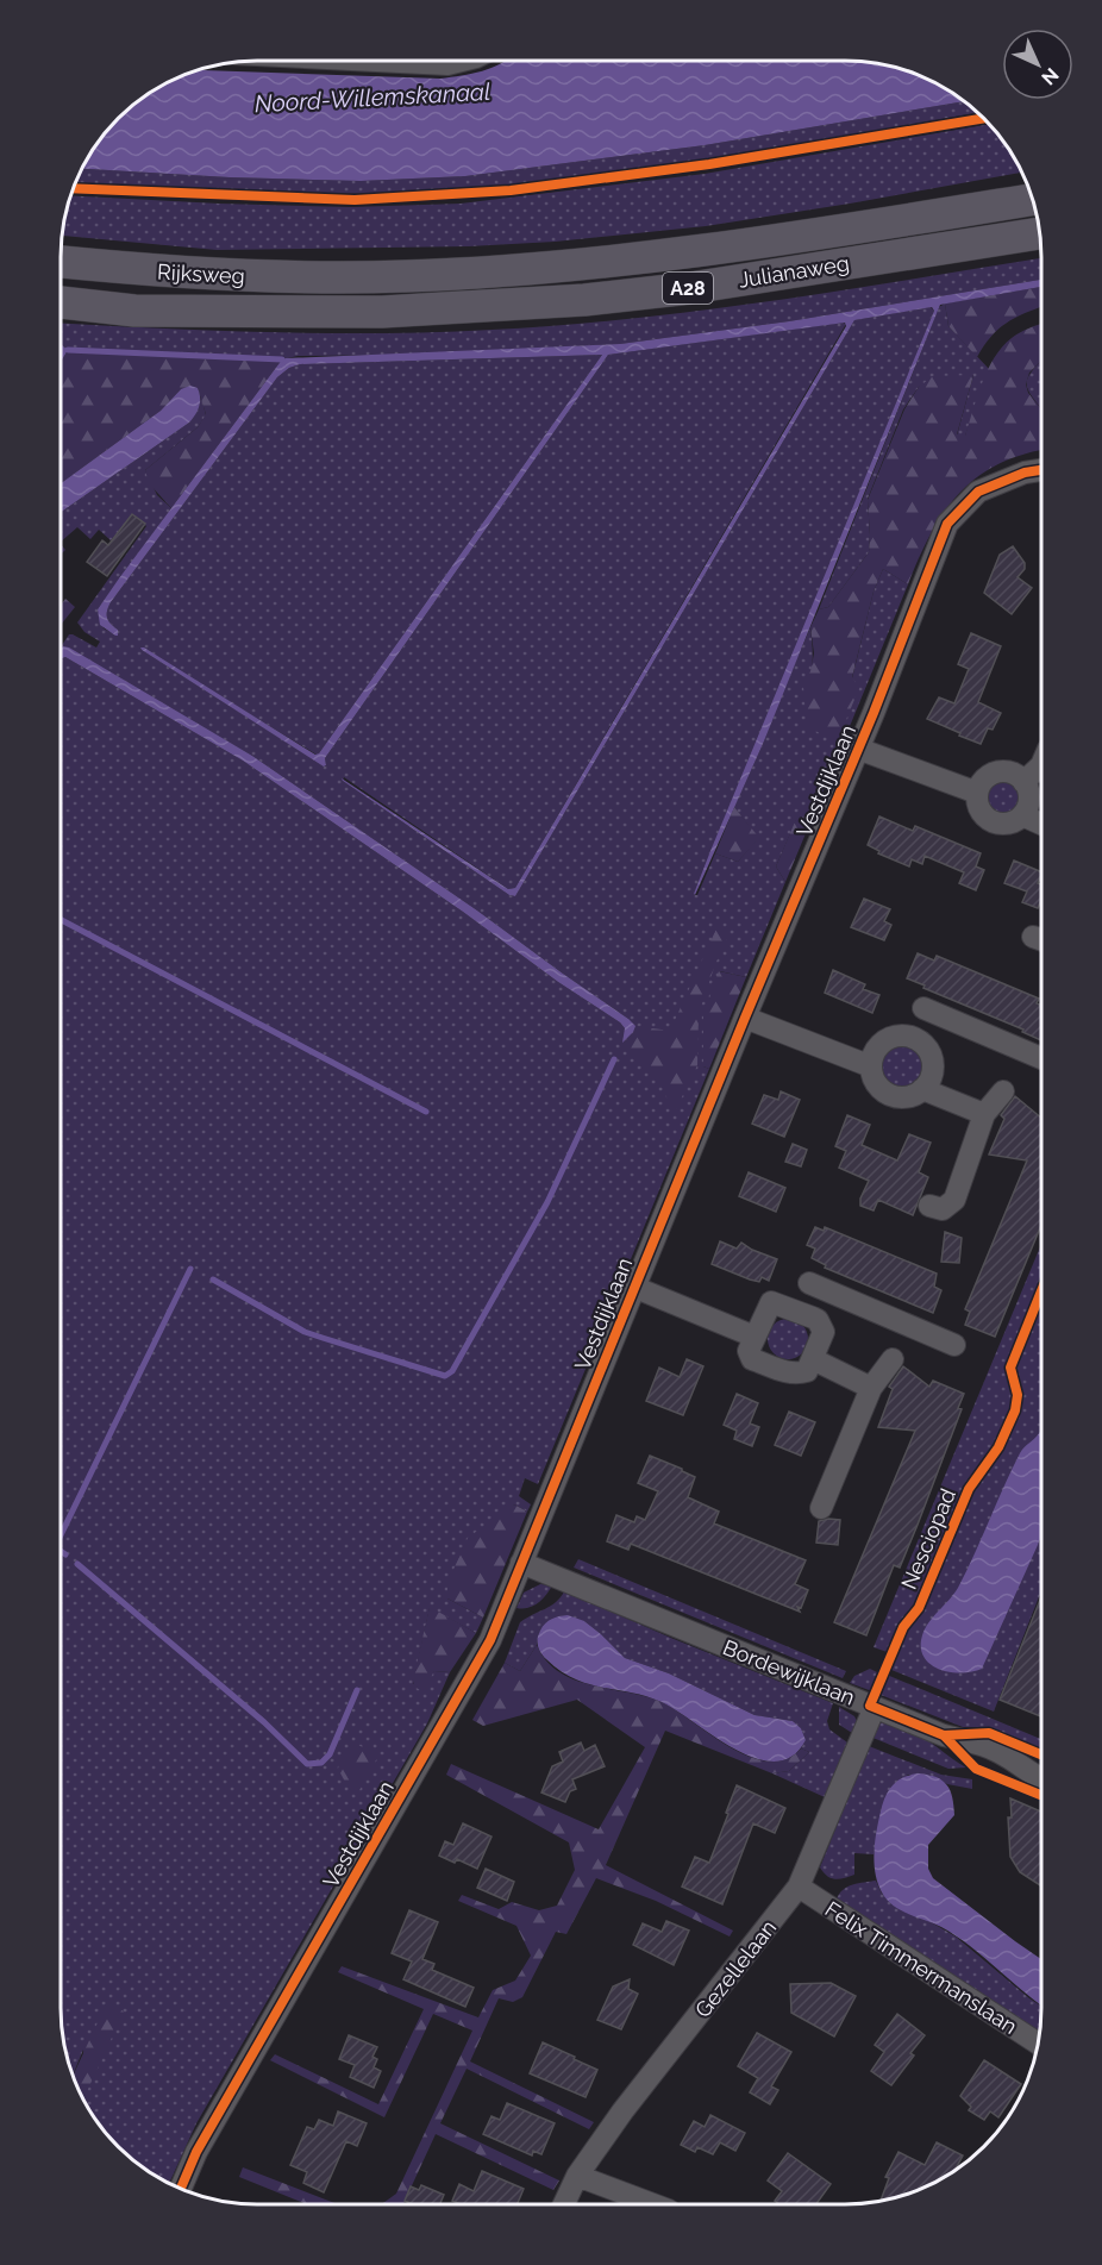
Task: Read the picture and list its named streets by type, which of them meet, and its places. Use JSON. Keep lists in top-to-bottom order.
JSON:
{
  "streets": {
    "highway": ["Julianaweg", "Rijksweg", "A28"],
    "street": [
      "Vestdijklaan",
      "Bordewijklaan",
      "Felix Timmermanslaan",
      "Gezellelaan"
    ],
    "cycle path": ["Nesciopad"]
  },
  "crossings": [
    ["Julianaweg", "Rijksweg"],
    ["Vestdijklaan", "Bordewijklaan"],
    ["Bordewijklaan", "Gezellelaan"],
    ["Felix Timmermanslaan", "Gezellelaan"]
  ],
  "water": ["Noord-Willemskanaal"],
  "north": "bottom right"
}
